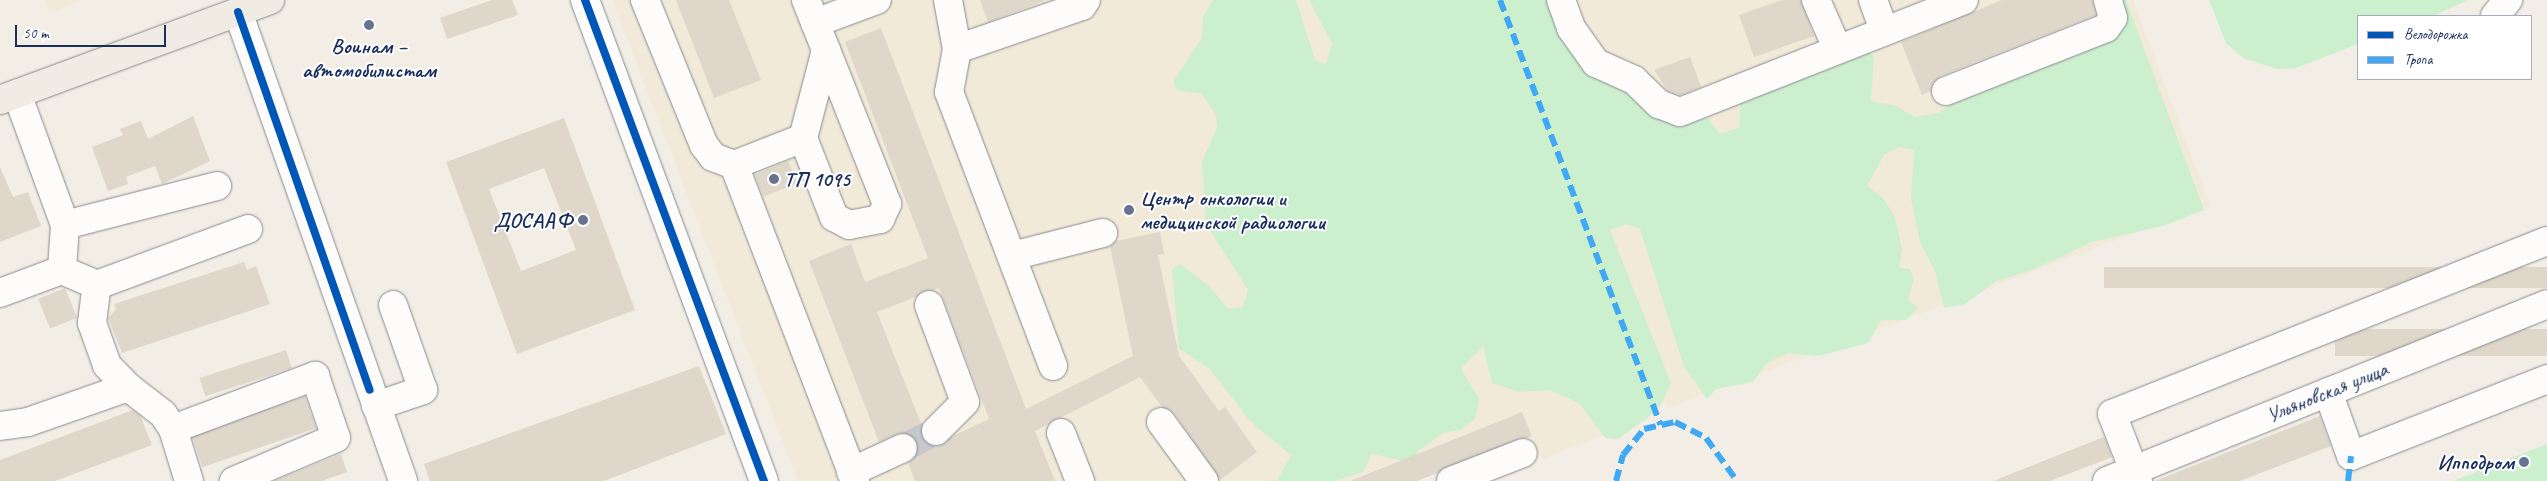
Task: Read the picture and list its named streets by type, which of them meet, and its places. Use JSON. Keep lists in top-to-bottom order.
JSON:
{
  "streets": {
    "street": ["Ульяновская улица"]
  },
  "places": [
    "Воинам – автомобилистам",
    "ТП 1095",
    "Центр онкологии и медицинской радиологии",
    "ДОСААФ",
    "Ипподром"
  ],
  "legend": ["Велодорожка", "Тропа"],
  "scale_bar": "50 m"
}
